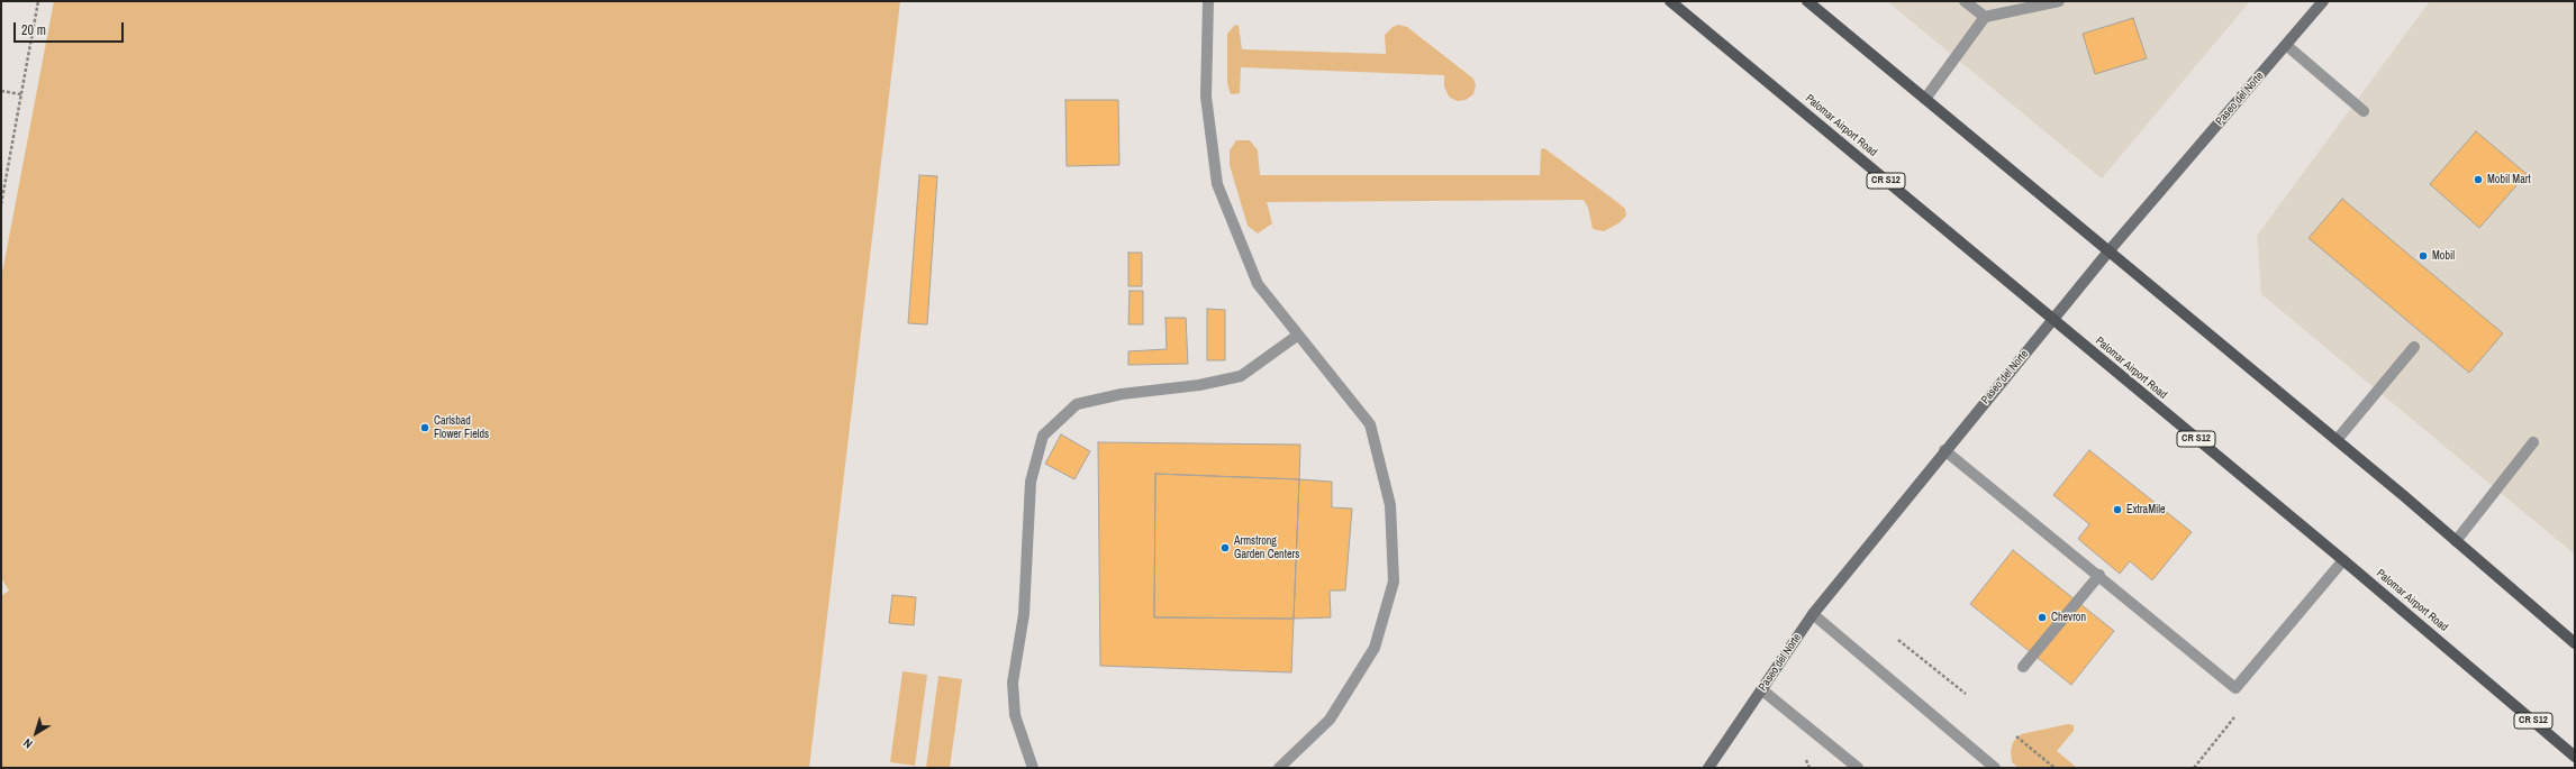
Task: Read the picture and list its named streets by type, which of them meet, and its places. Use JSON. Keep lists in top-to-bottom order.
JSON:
{
  "streets": {
    "main road": ["Paseo del Norte", "Palomar Airport Road", "CR S12"]
  },
  "crossings": [
    ["Paseo del Norte", "Palomar Airport Road"]
  ],
  "places": [
    "Mobil Mart",
    "Mobil",
    "Carlsbad Flower Fields",
    "ExtraMile",
    "Armstrong Garden Centers",
    "Chevron"
  ],
  "scale_bar": "20 m",
  "north": "bottom left"
}
